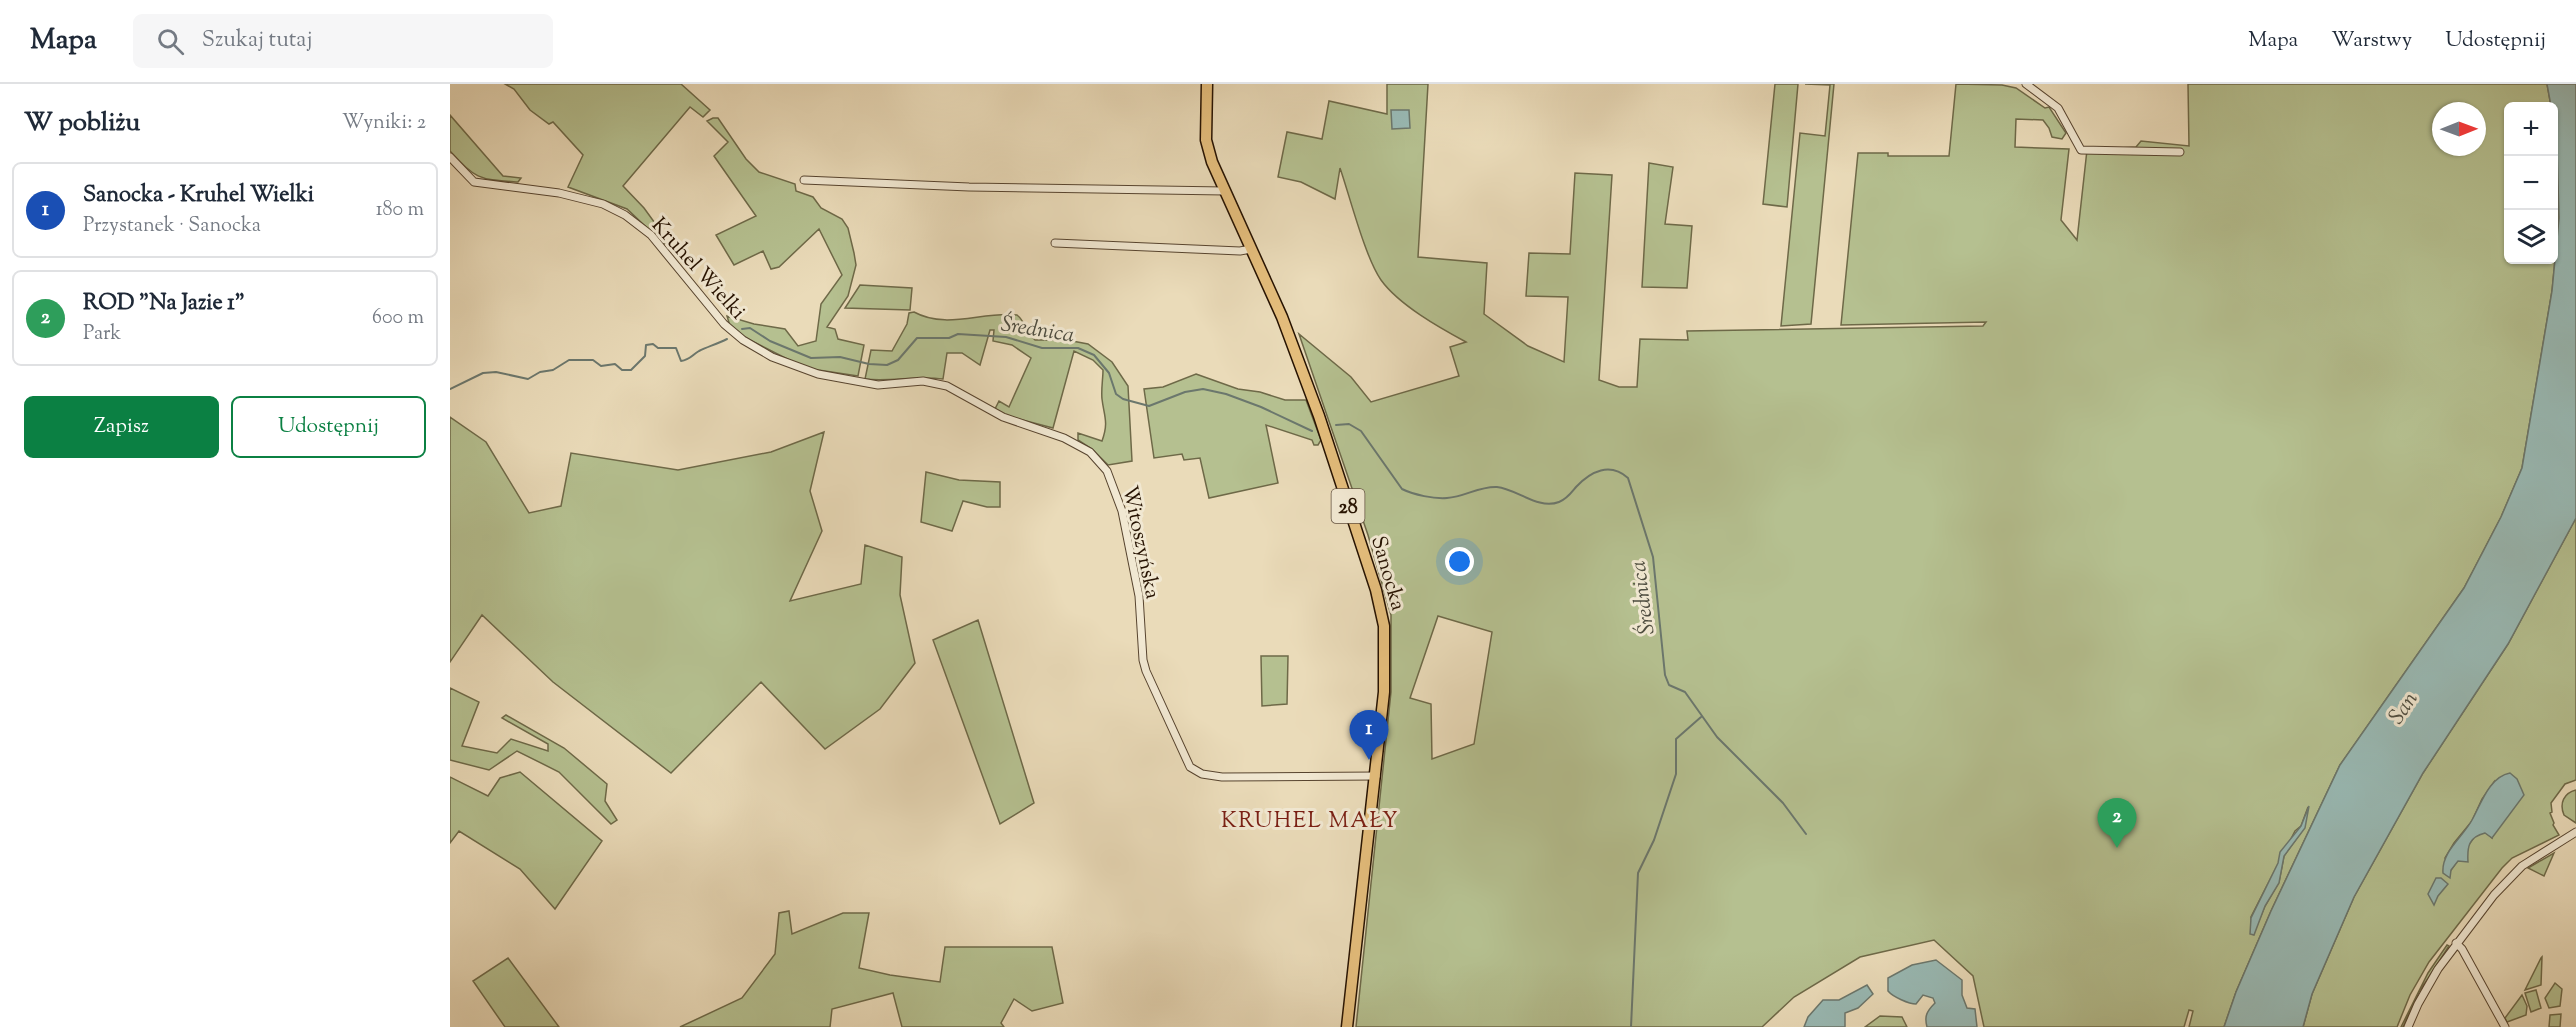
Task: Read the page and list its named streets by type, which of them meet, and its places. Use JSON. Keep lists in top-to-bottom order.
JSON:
{
  "streets": {
    "main road": ["28", "Sanocka"],
    "street": ["Kruhel Wielki", "Witoszyńska"]
  },
  "crossings": [
    ["Kruhel Wielki", "Witoszyńska"],
    ["Witoszyńska", "Sanocka"]
  ],
  "districts": ["KRUHEL MAŁY"],
  "water": ["Średnica", "San"],
  "north": "right",
  "page": {
    "header": "Mapa",
    "search": "Szukaj tutaj",
    "nav": ["Mapa", "Warstwy", "Udostępnij"],
    "heading": ["W pobliżu", "Wyniki: 2"],
    "map_buttons": ["+", "−"],
    "list": [
      {
        "mark": "1",
        "name": "Sanocka - Kruhel Wielki",
        "note": "Przystanek · Sanocka",
        "value": "180 m"
      },
      {
        "mark": "2",
        "name": "ROD \"Na Jazie 1\"",
        "note": "Park",
        "value": "600 m"
      }
    ],
    "buttons": ["Zapisz", "Udostępnij"],
    "pins": ["1", "2"]
  }
}
